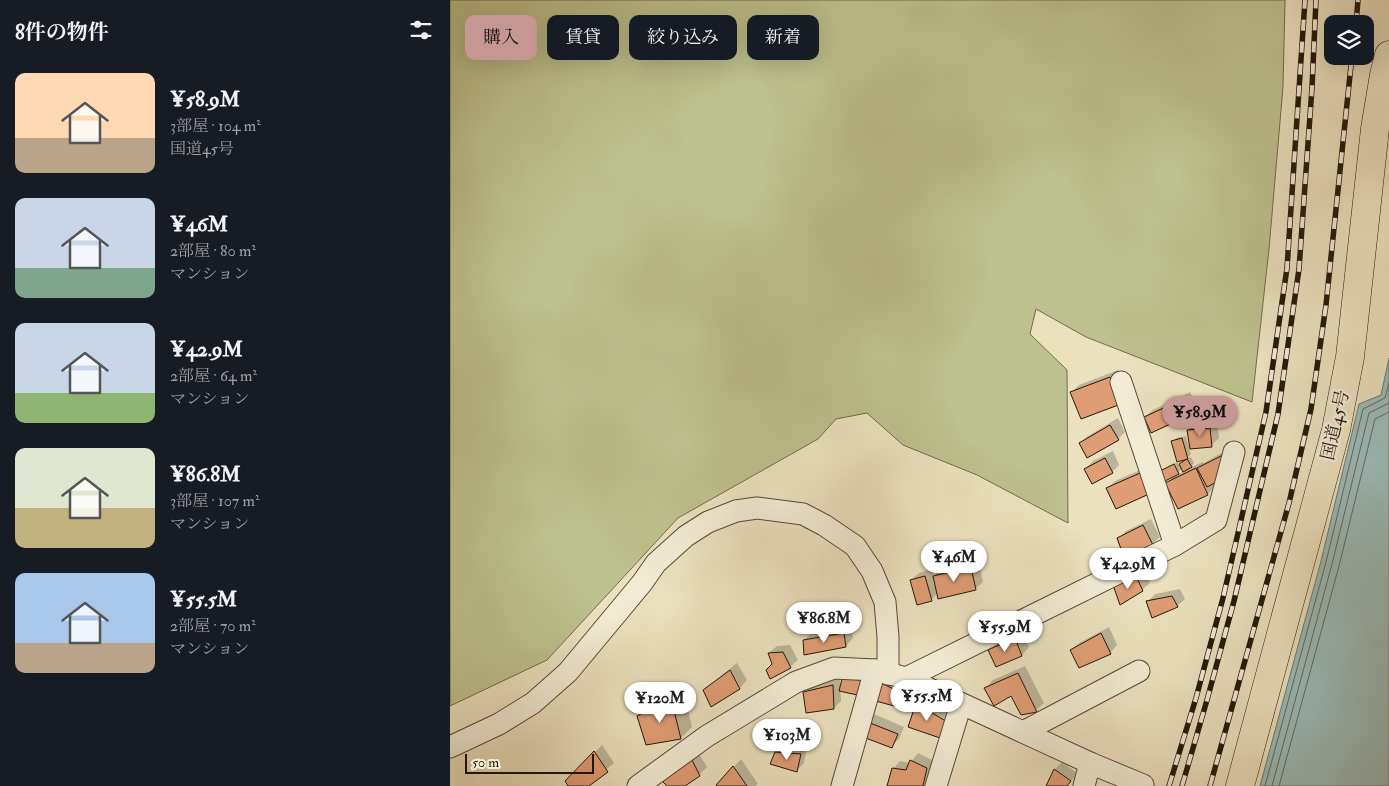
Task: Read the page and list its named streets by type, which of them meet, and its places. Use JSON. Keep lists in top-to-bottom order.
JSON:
{
  "streets": {
    "highway": ["国道45号"]
  },
  "scale_bar": "50 m",
  "page": {
    "heading": "8件の物件",
    "chip": [
      "購入",
      "賃貸",
      "絞り込み",
      "新着"
    ],
    "list": [
      {
        "name": "¥58.9M",
        "note": "3部屋 · 104 m² · 国道45号"
      },
      {
        "name": "¥46M",
        "note": "2部屋 · 80 m² · マンション"
      },
      {
        "name": "¥42.9M",
        "note": "2部屋 · 64 m² · マンション"
      },
      {
        "name": "¥86.8M",
        "note": "3部屋 · 107 m² · マンション"
      },
      {
        "name": "¥55.5M",
        "note": "2部屋 · 70 m² · マンション"
      }
    ],
    "price": [
      "¥58.9M",
      "¥46M",
      "¥42.9M",
      "¥86.8M",
      "¥55.9M",
      "¥55.5M",
      "¥120M",
      "¥103M"
    ],
    "scale": "50 m"
  }
}
